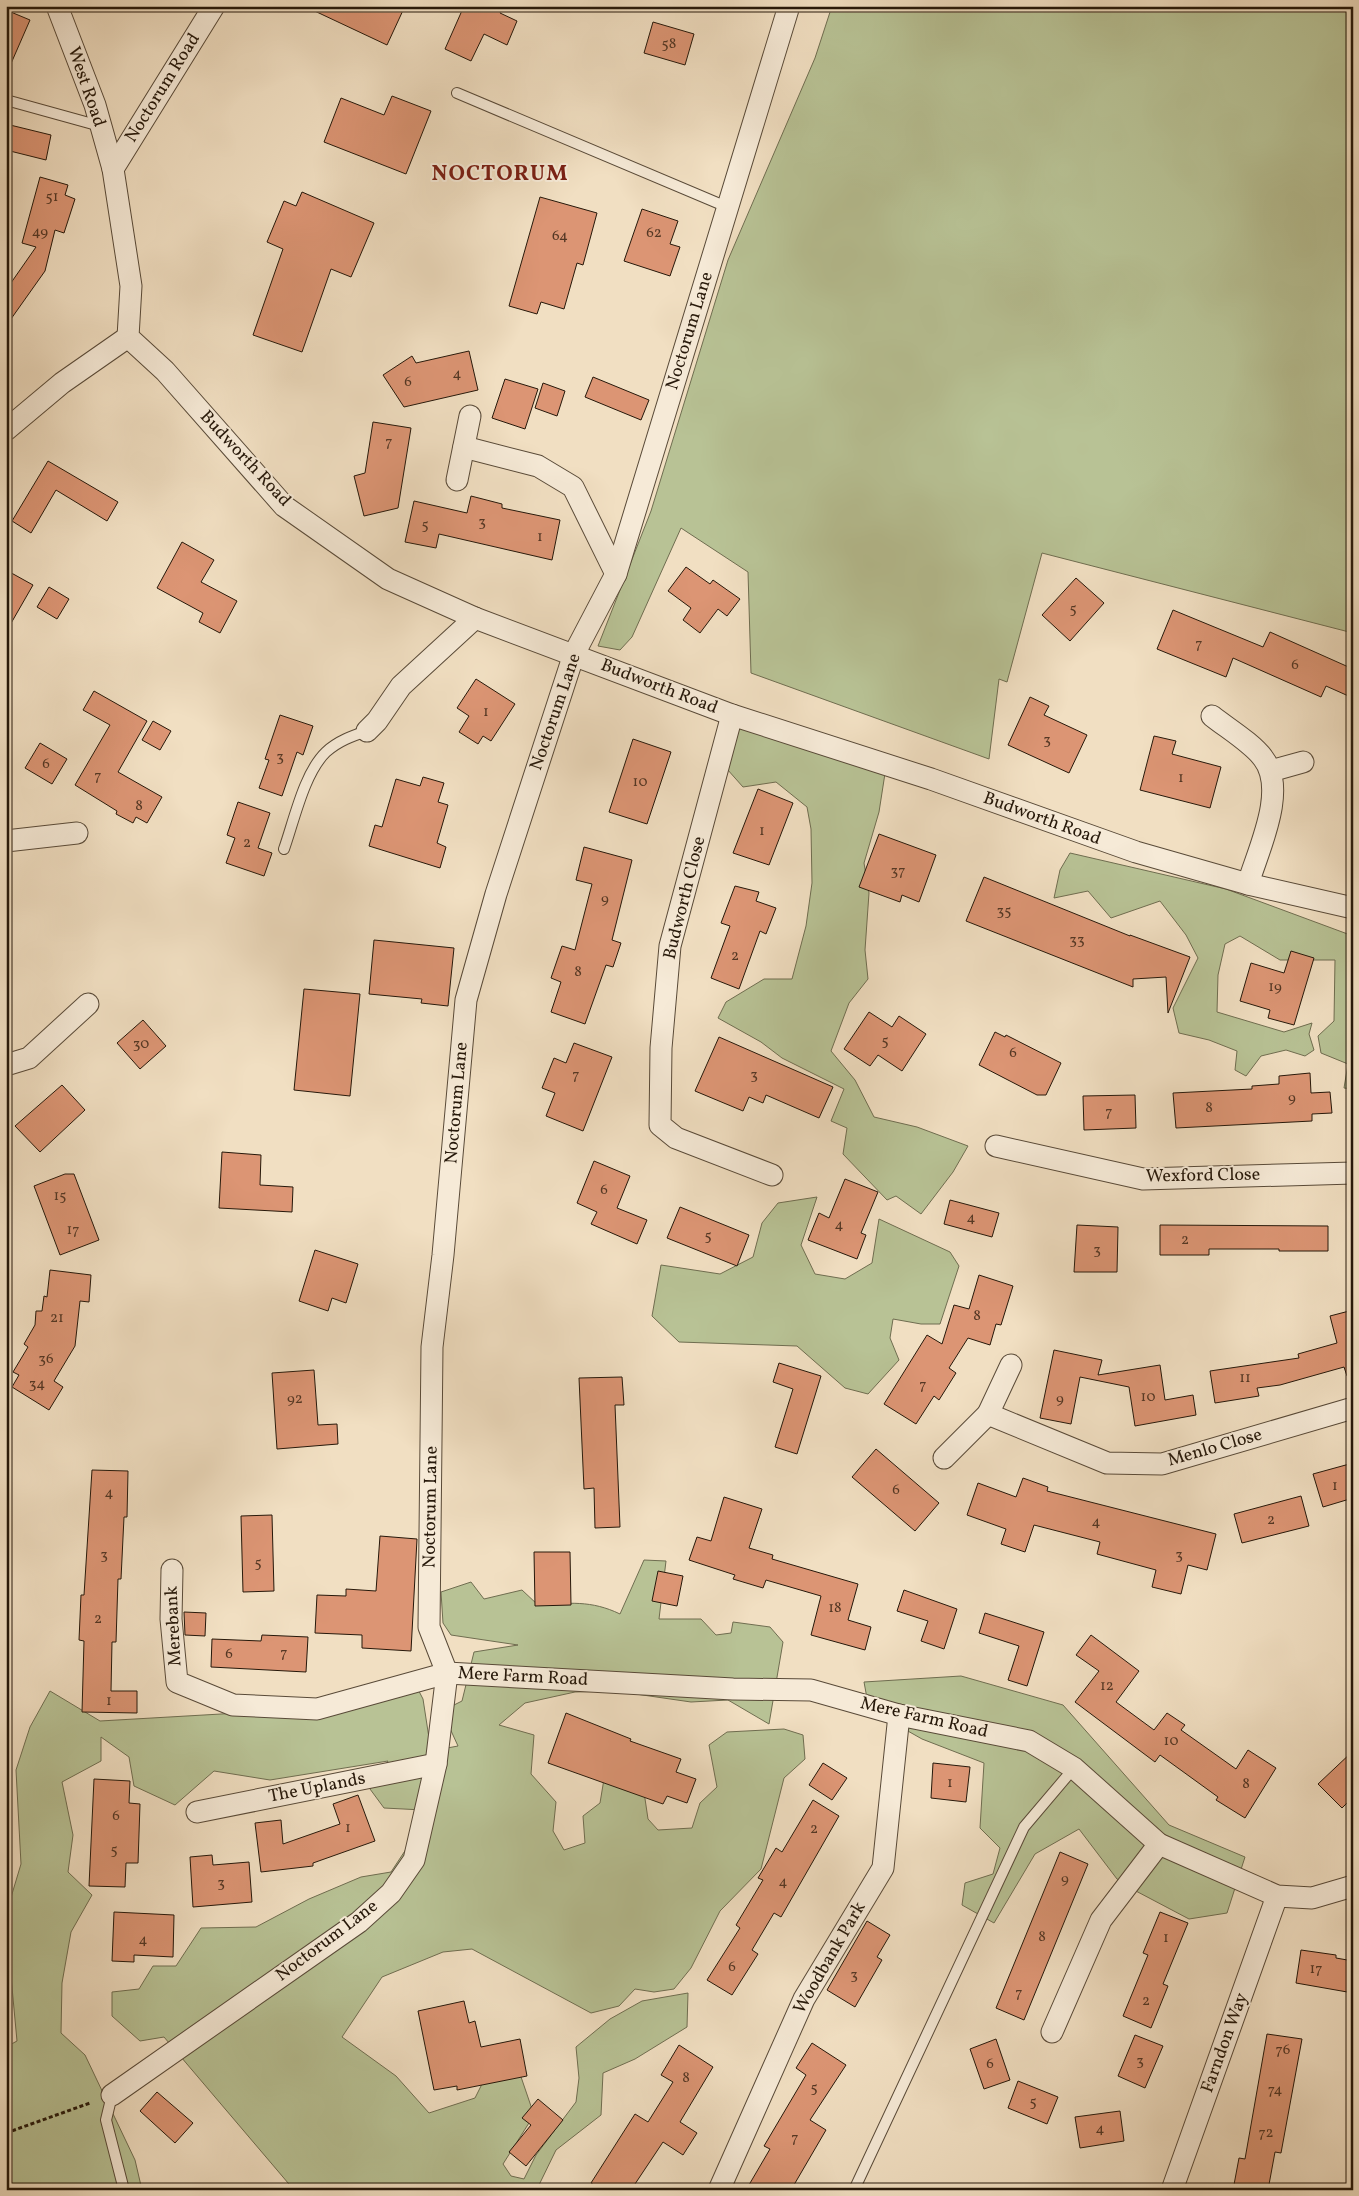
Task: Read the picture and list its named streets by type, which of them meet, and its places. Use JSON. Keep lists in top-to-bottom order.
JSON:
{
  "streets": {
    "street": [
      "West Road",
      "Noctorum Road",
      "Noctorum Lane",
      "Budworth Road",
      "Budworth Close",
      "Wexford Close",
      "Menlo Close",
      "Merebank",
      "Mere Farm Road",
      "The Uplands",
      "Woodbank Park",
      "Farndon Way"
    ]
  },
  "crossings": [
    ["West Road", "Noctorum Road"],
    ["Noctorum Lane", "Budworth Road"],
    ["Noctorum Lane", "Mere Farm Road"],
    ["Noctorum Lane", "The Uplands"],
    ["Budworth Road", "Budworth Close"],
    ["Merebank", "Mere Farm Road"],
    ["Mere Farm Road", "Woodbank Park"],
    ["Mere Farm Road", "Farndon Way"]
  ],
  "districts": ["NOCTORUM"],
  "house_numbers": [
    "58",
    "51",
    "49",
    "62",
    "64",
    "4",
    "6",
    "7",
    "3",
    "5",
    "1",
    "5",
    "7",
    "6",
    "1",
    "3",
    "3",
    "6",
    "7",
    "1",
    "10",
    "8",
    "1",
    "2",
    "37",
    "9",
    "35",
    "33",
    "2",
    "8",
    "19",
    "5",
    "30",
    "6",
    "7",
    "3",
    "9",
    "8",
    "7",
    "6",
    "15",
    "4",
    "4",
    "17",
    "5",
    "2",
    "3",
    "8",
    "21",
    "36",
    "11",
    "34",
    "7",
    "10",
    "92",
    "9",
    "1",
    "6",
    "4",
    "2",
    "4",
    "3",
    "3",
    "5",
    "18",
    "2",
    "7",
    "6",
    "12",
    "1",
    "10",
    "1",
    "8",
    "6",
    "1",
    "2",
    "5",
    "9",
    "4",
    "3",
    "8",
    "1",
    "4",
    "6",
    "17",
    "3",
    "7",
    "2",
    "76",
    "3",
    "6",
    "8",
    "5",
    "74",
    "5",
    "4",
    "72",
    "7"
  ]
}
